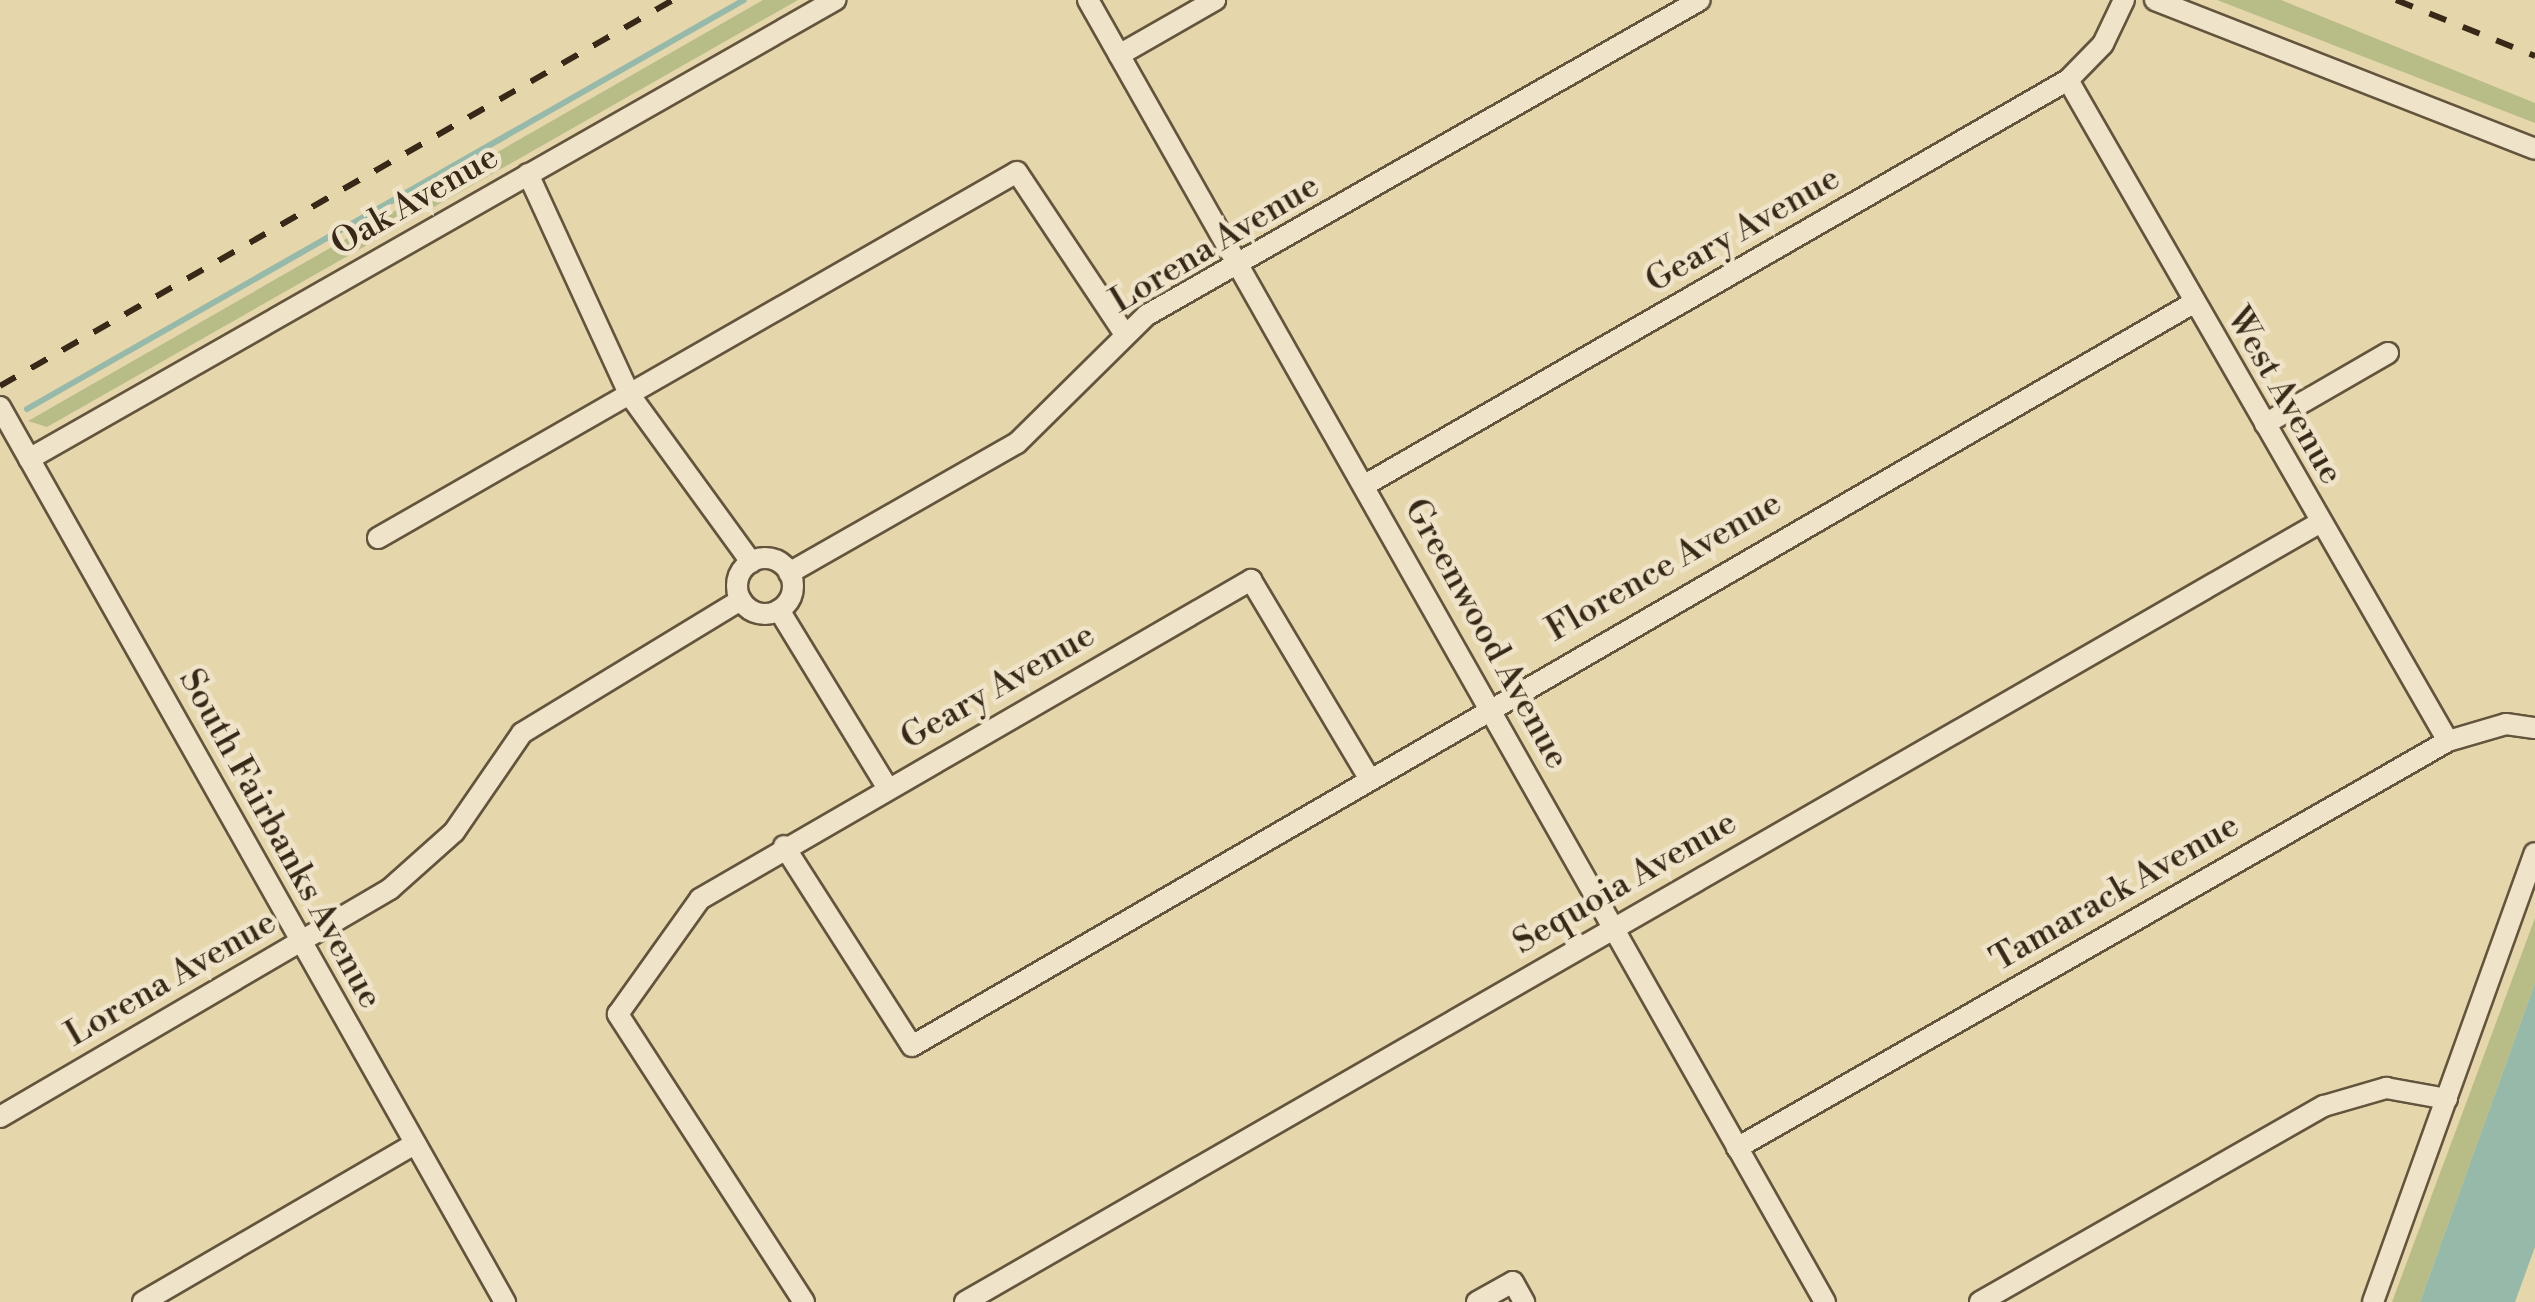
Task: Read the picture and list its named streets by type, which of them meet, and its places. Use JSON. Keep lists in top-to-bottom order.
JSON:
{
  "streets": {
    "street": [
      "Oak Avenue",
      "Geary Avenue",
      "Lorena Avenue",
      "West Avenue",
      "Florence Avenue",
      "Greenwood Avenue",
      "South Fairbanks Avenue",
      "Sequoia Avenue",
      "Tamarack Avenue"
    ]
  },
  "crossings": [
    ["Oak Avenue", "South Fairbanks Avenue"],
    ["Geary Avenue", "West Avenue"],
    ["Geary Avenue", "Florence Avenue"],
    ["Geary Avenue", "Greenwood Avenue"],
    ["Lorena Avenue", "Greenwood Avenue"],
    ["Lorena Avenue", "South Fairbanks Avenue"],
    ["West Avenue", "Florence Avenue"],
    ["West Avenue", "Sequoia Avenue"],
    ["West Avenue", "Tamarack Avenue"],
    ["Florence Avenue", "Greenwood Avenue"],
    ["Greenwood Avenue", "Sequoia Avenue"],
    ["Greenwood Avenue", "Tamarack Avenue"]
  ]
}
